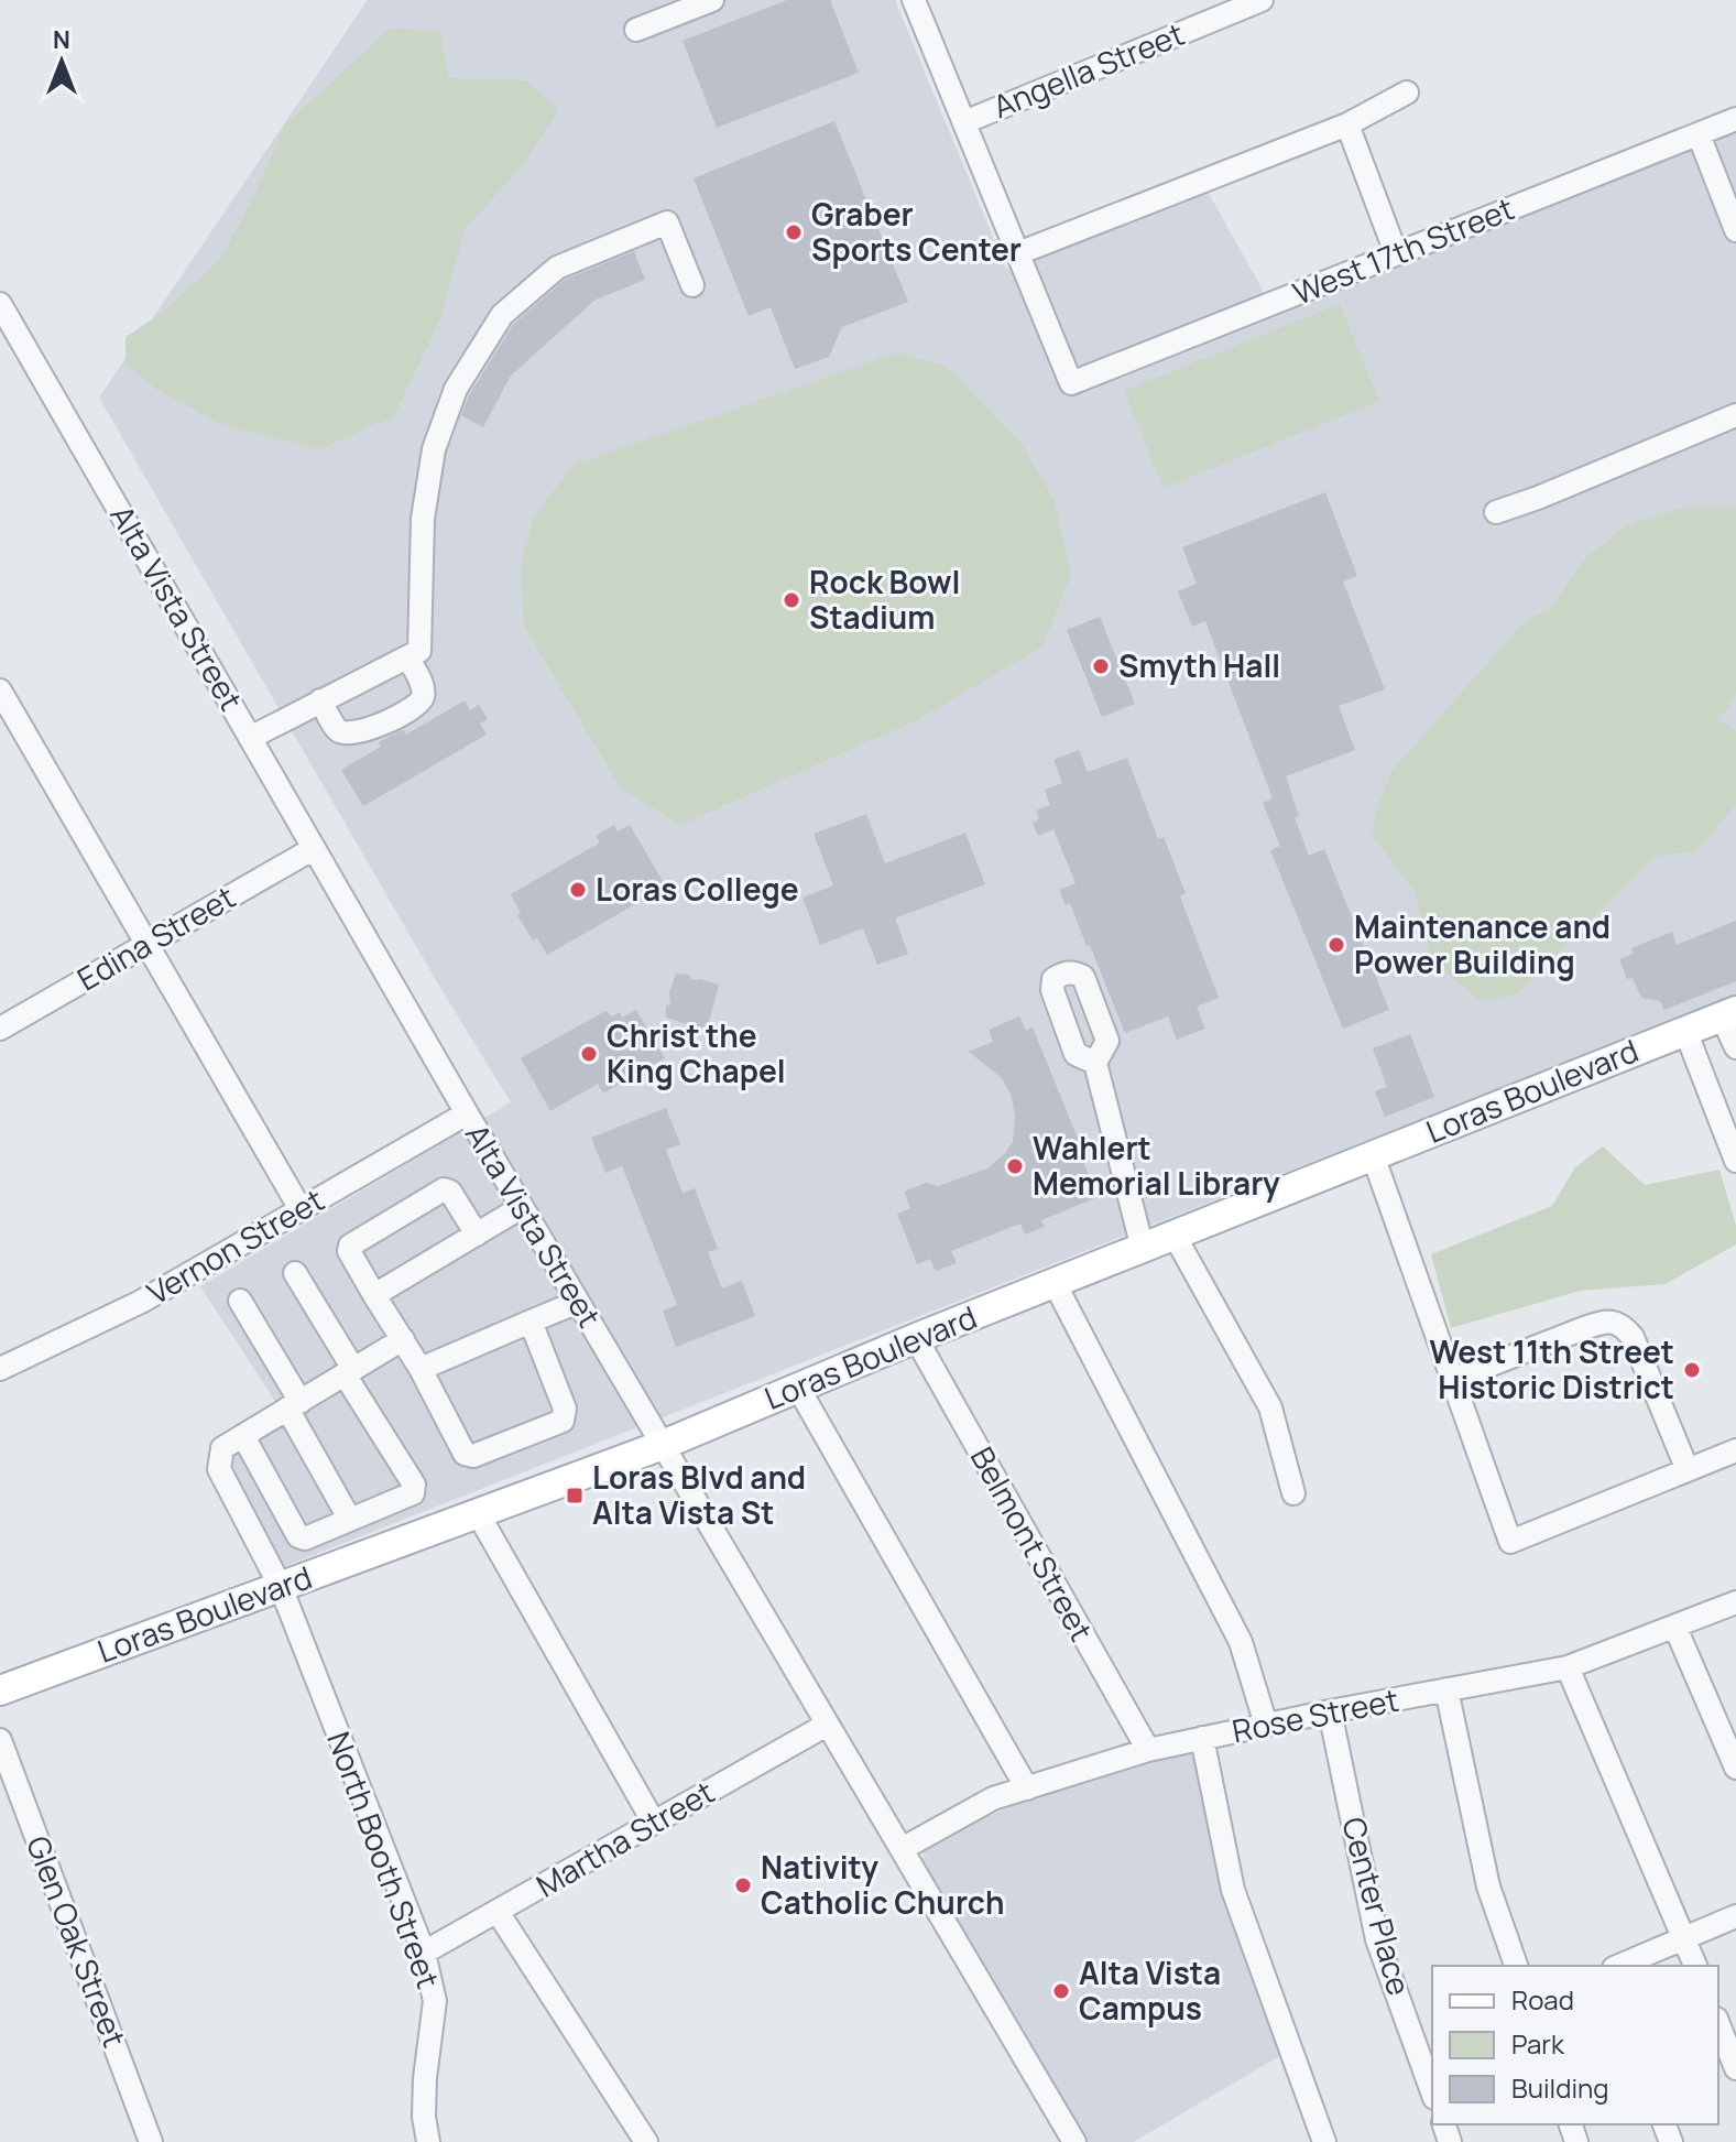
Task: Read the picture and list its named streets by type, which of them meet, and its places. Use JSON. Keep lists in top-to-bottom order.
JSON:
{
  "streets": {
    "main road": ["Loras Boulevard"],
    "street": [
      "Angella Street",
      "West 17th Street",
      "Alta Vista Street",
      "Edina Street",
      "Vernon Street",
      "Belmont Street",
      "Rose Street",
      "Martha Street",
      "North Booth Street",
      "Center Place",
      "Glen Oak Street"
    ]
  },
  "crossings": [
    ["Alta Vista Street", "Edina Street"],
    ["Alta Vista Street", "Loras Boulevard"],
    ["Alta Vista Street", "Vernon Street"],
    ["Alta Vista Street", "Rose Street"],
    ["Alta Vista Street", "Martha Street"],
    ["Loras Boulevard", "Belmont Street"],
    ["Loras Boulevard", "North Booth Street"],
    ["Belmont Street", "Rose Street"],
    ["Rose Street", "Center Place"],
    ["Martha Street", "North Booth Street"]
  ],
  "places": {
    "other": [
      "Graber Sports Center",
      "Rock Bowl Stadium",
      "Smyth Hall",
      "Loras College",
      "Maintenance and Power Building",
      "Christ the King Chapel",
      "Wahlert Memorial Library",
      "West 11th Street Historic District",
      "Nativity Catholic Church",
      "Alta Vista Campus"
    ],
    "transit": ["Loras Blvd and Alta Vista St"]
  },
  "legend": ["Road", "Park", "Building"],
  "north": "top"
}
